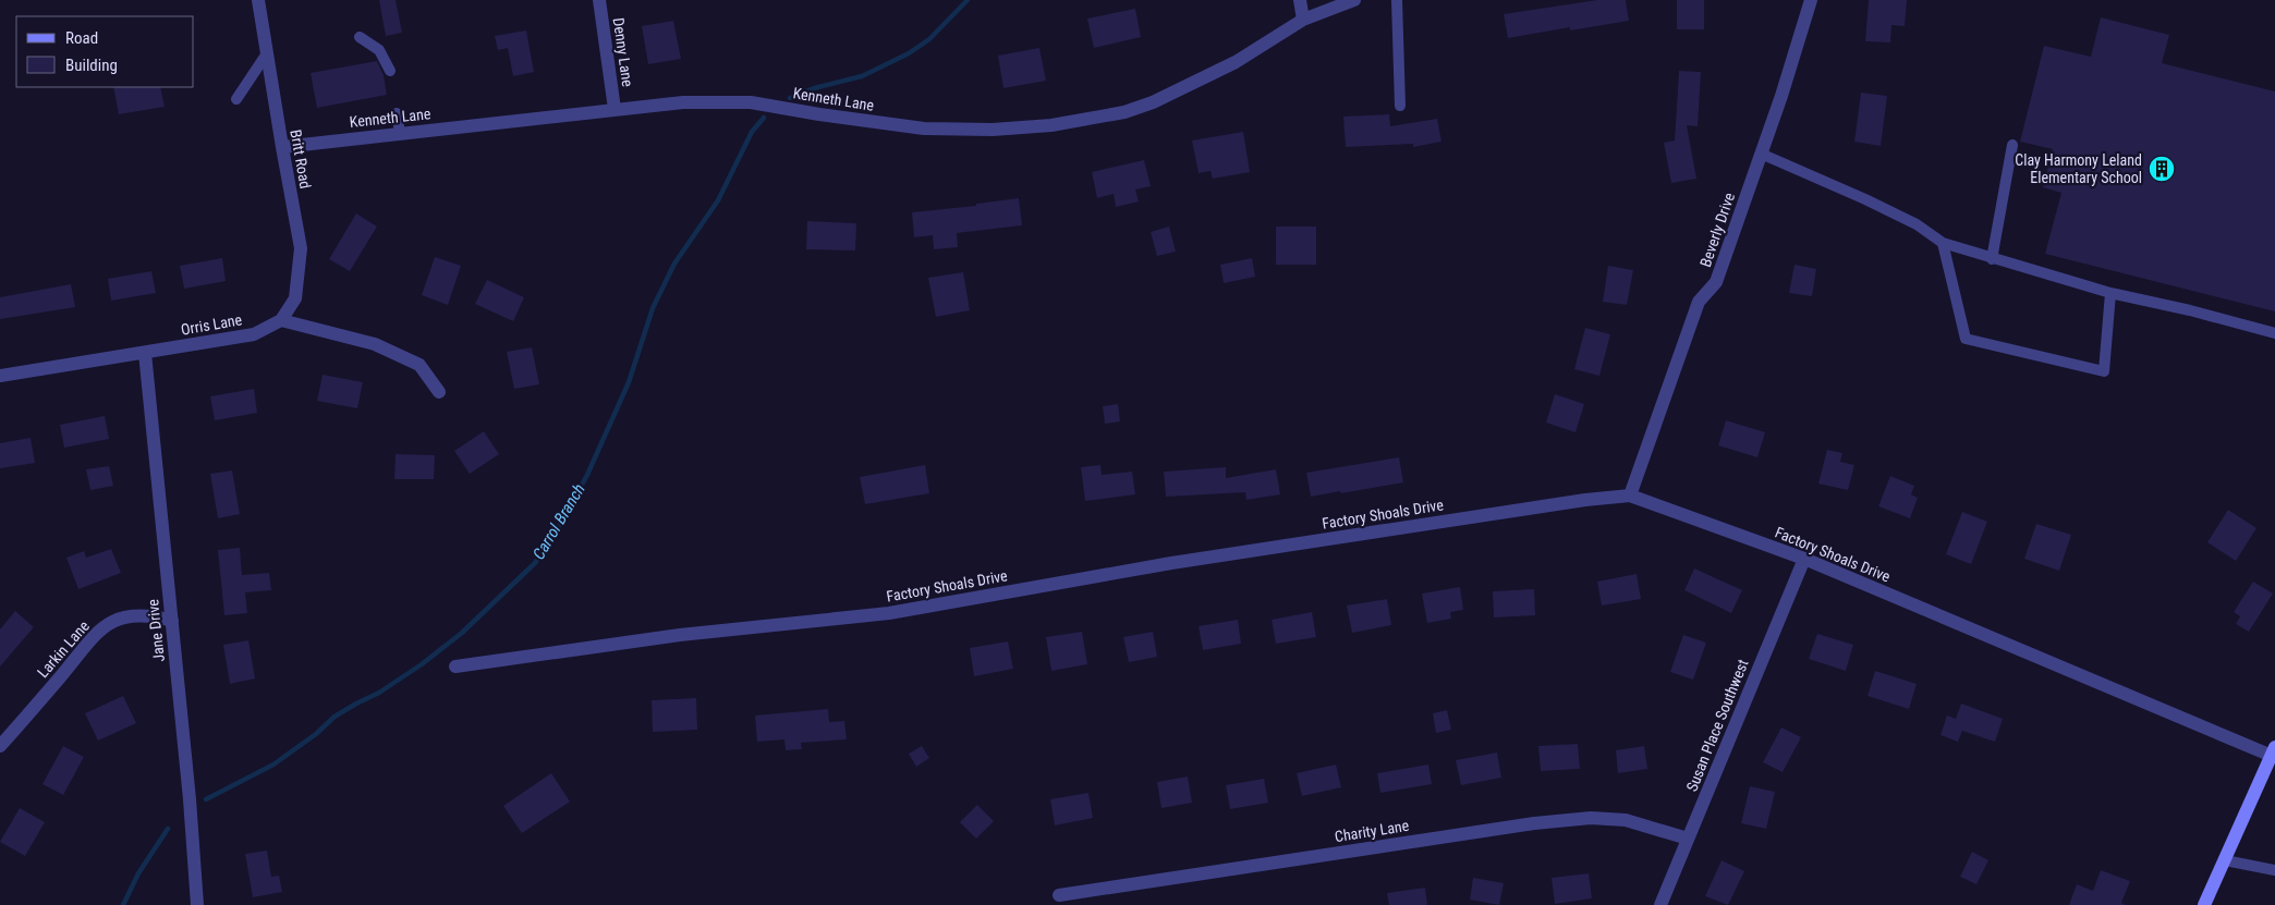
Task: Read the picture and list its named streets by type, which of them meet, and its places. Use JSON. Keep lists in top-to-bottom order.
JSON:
{
  "streets": {
    "street": [
      "Denny Lane",
      "Kenneth Lane",
      "Britt Road",
      "Beverly Drive",
      "Orris Lane",
      "Factory Shoals Drive",
      "Jane Drive",
      "Larkin Lane",
      "Susan Place Southwest",
      "Charity Lane"
    ]
  },
  "crossings": [
    ["Denny Lane", "Kenneth Lane"],
    ["Kenneth Lane", "Britt Road"],
    ["Britt Road", "Orris Lane"],
    ["Beverly Drive", "Factory Shoals Drive"],
    ["Orris Lane", "Jane Drive"],
    ["Factory Shoals Drive", "Susan Place Southwest"],
    ["Jane Drive", "Larkin Lane"],
    ["Susan Place Southwest", "Charity Lane"]
  ],
  "water": ["Carrol Branch"],
  "places": {
    "building": ["Clay Harmony Leland Elementary School"]
  },
  "legend": ["Road", "Building"]
}
